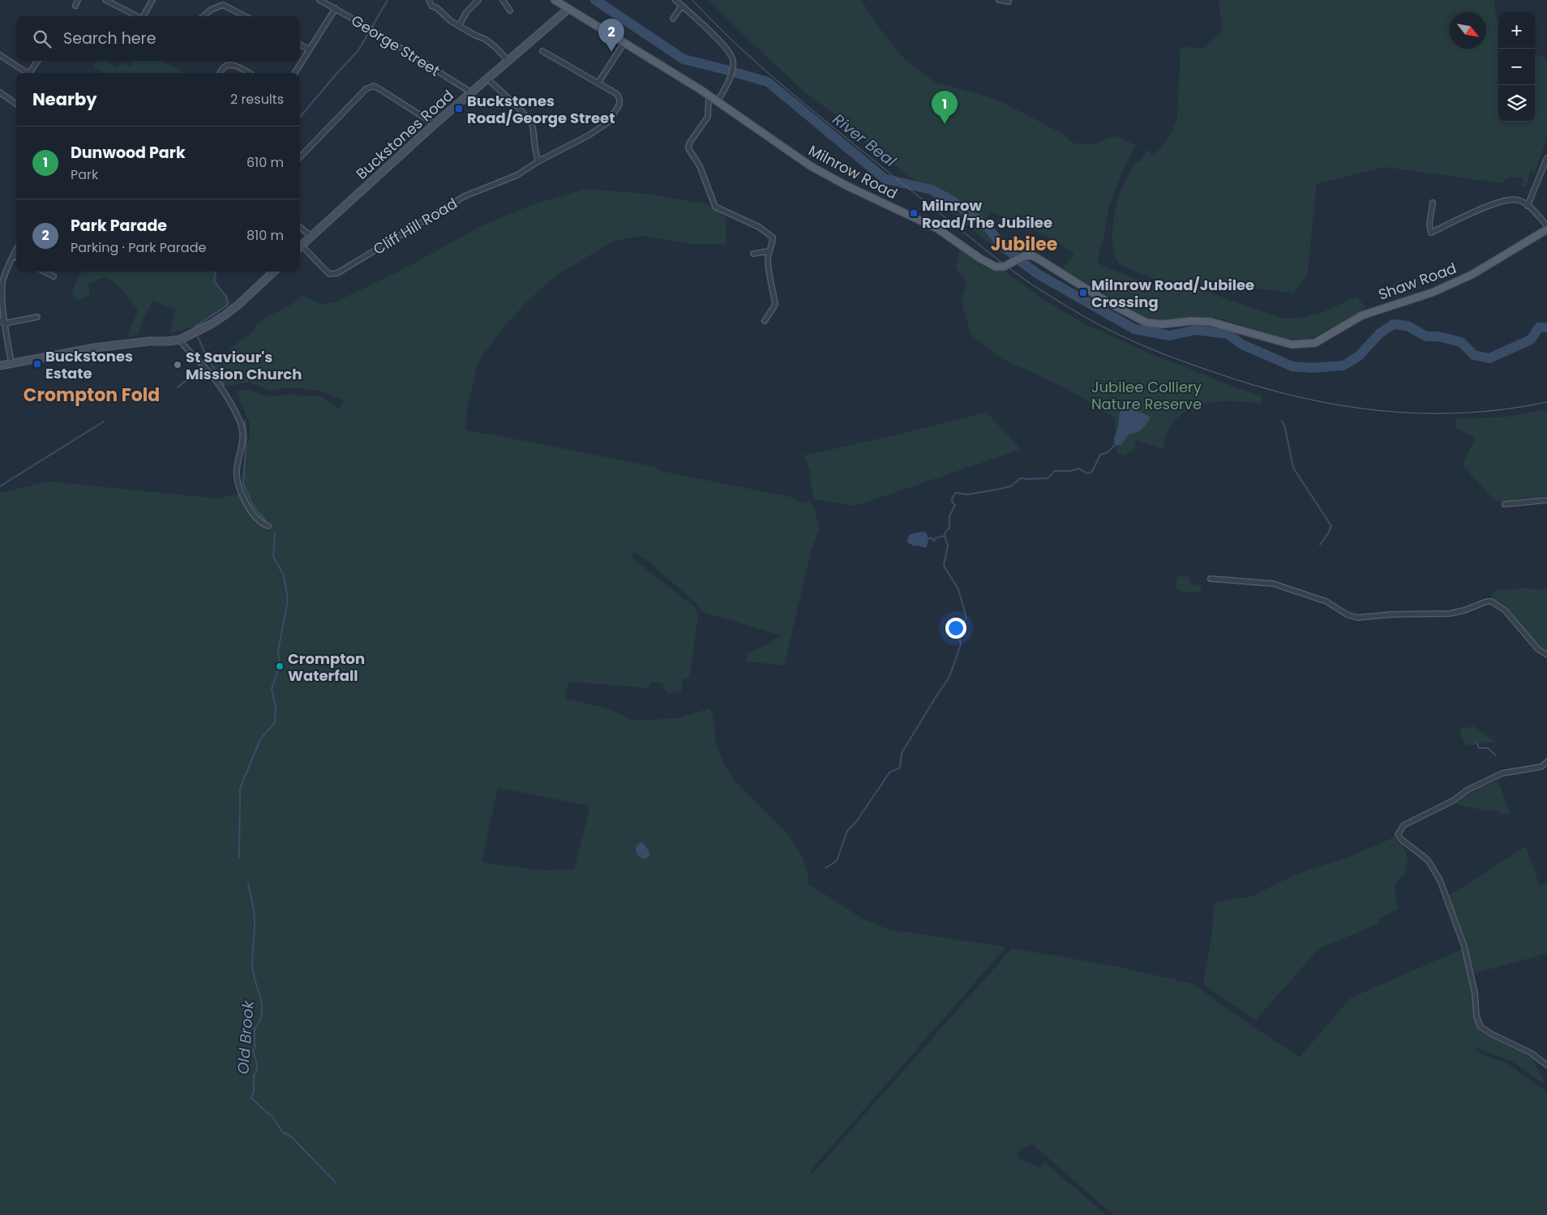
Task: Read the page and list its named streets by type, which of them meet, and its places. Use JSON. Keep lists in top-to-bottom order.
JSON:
{
  "streets": {
    "main road": ["Buckstones Road", "Milnrow Road", "Shaw Road"],
    "street": ["George Street", "Cliff Hill Road"]
  },
  "crossings": [
    ["George Street", "Buckstones Road"],
    ["Buckstones Road", "Milnrow Road"],
    ["Milnrow Road", "Shaw Road"]
  ],
  "districts": ["Jubilee", "Crompton Fold"],
  "water": ["River Beal", "Old Brook"],
  "parks": ["Jubilee Colliery Nature Reserve"],
  "places": {
    "transit": [
      "Buckstones Road/George Street",
      "Milnrow Road/The Jubilee",
      "Milnrow Road/Jubilee Crossing",
      "Buckstones Estate"
    ],
    "other": ["St Saviour's Mission Church", "Crompton Waterfall"]
  },
  "north": "bottom right",
  "page": {
    "map_buttons": ["+", "−"],
    "search": "Search here",
    "pins": ["2", "1"],
    "heading": ["Nearby", "2 results"],
    "list": [
      {
        "mark": "1",
        "name": "Dunwood Park",
        "note": "Park",
        "value": "610 m"
      },
      {
        "mark": "2",
        "name": "Park Parade",
        "note": "Parking · Park Parade",
        "value": "810 m"
      }
    ]
  }
}
